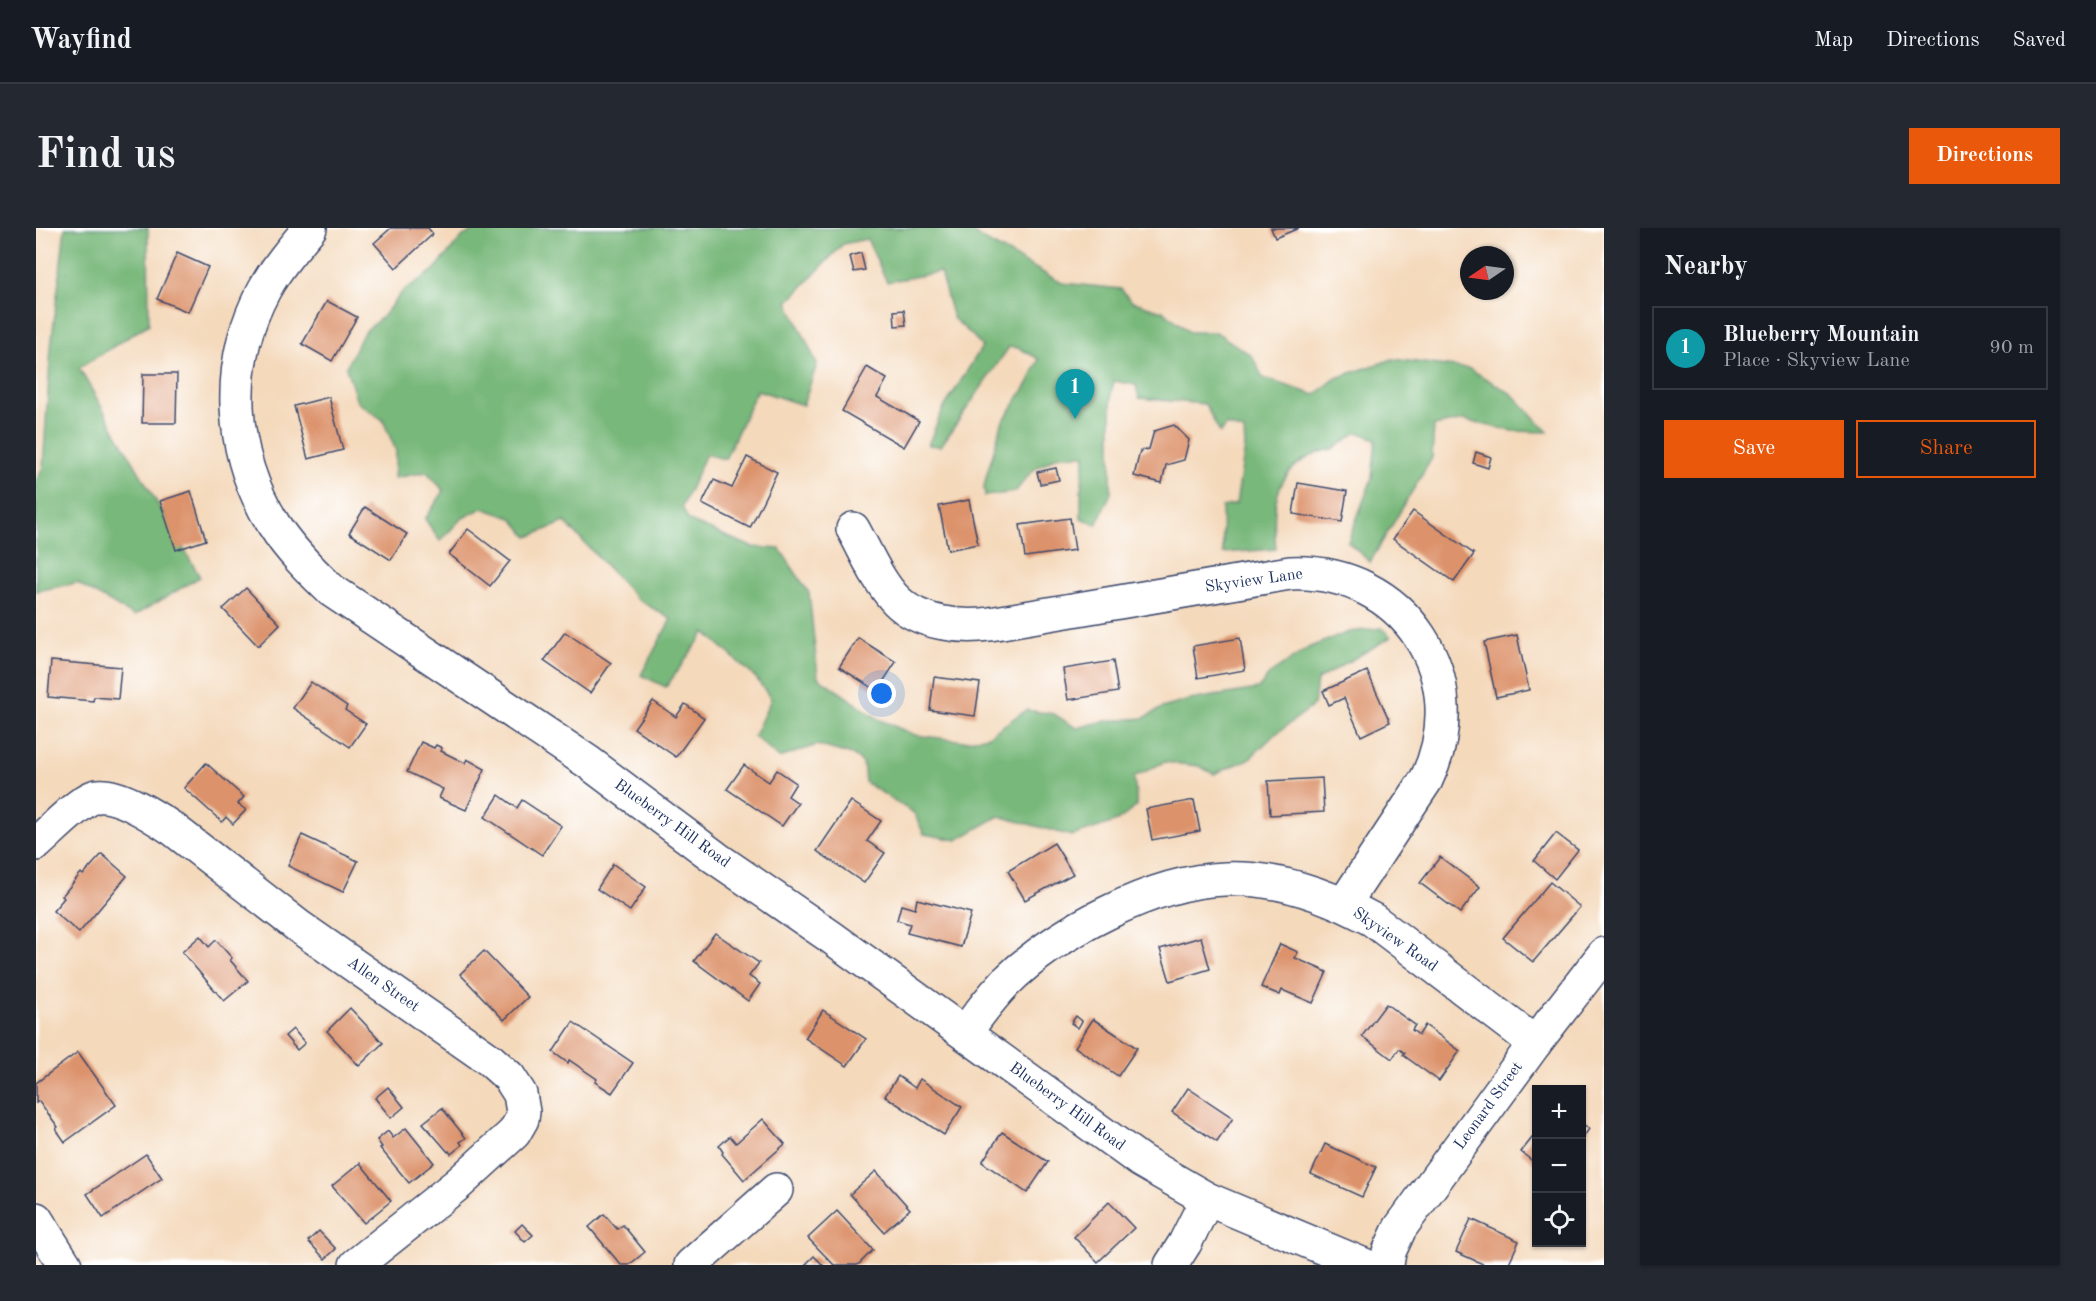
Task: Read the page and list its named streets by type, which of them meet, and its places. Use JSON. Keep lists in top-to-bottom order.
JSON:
{
  "streets": {
    "street": [
      "Skyview Lane",
      "Blueberry Hill Road",
      "Skyview Road",
      "Allen Street",
      "Leonard Street"
    ]
  },
  "crossings": [
    ["Skyview Lane", "Skyview Road"],
    ["Blueberry Hill Road", "Skyview Road"],
    ["Skyview Road", "Leonard Street"]
  ],
  "north": "left",
  "page": {
    "header": "Wayfind",
    "nav": ["Map", "Directions", "Saved"],
    "buttons": [
      "Directions",
      ["Save", "Share"]
    ],
    "title": "Find us",
    "heading": "Nearby",
    "list": [
      {
        "mark": "1",
        "name": "Blueberry Mountain",
        "note": "Place · Skyview Lane",
        "value": "90 m"
      }
    ],
    "pins": "1",
    "map_buttons": ["+", "−"]
  }
}
